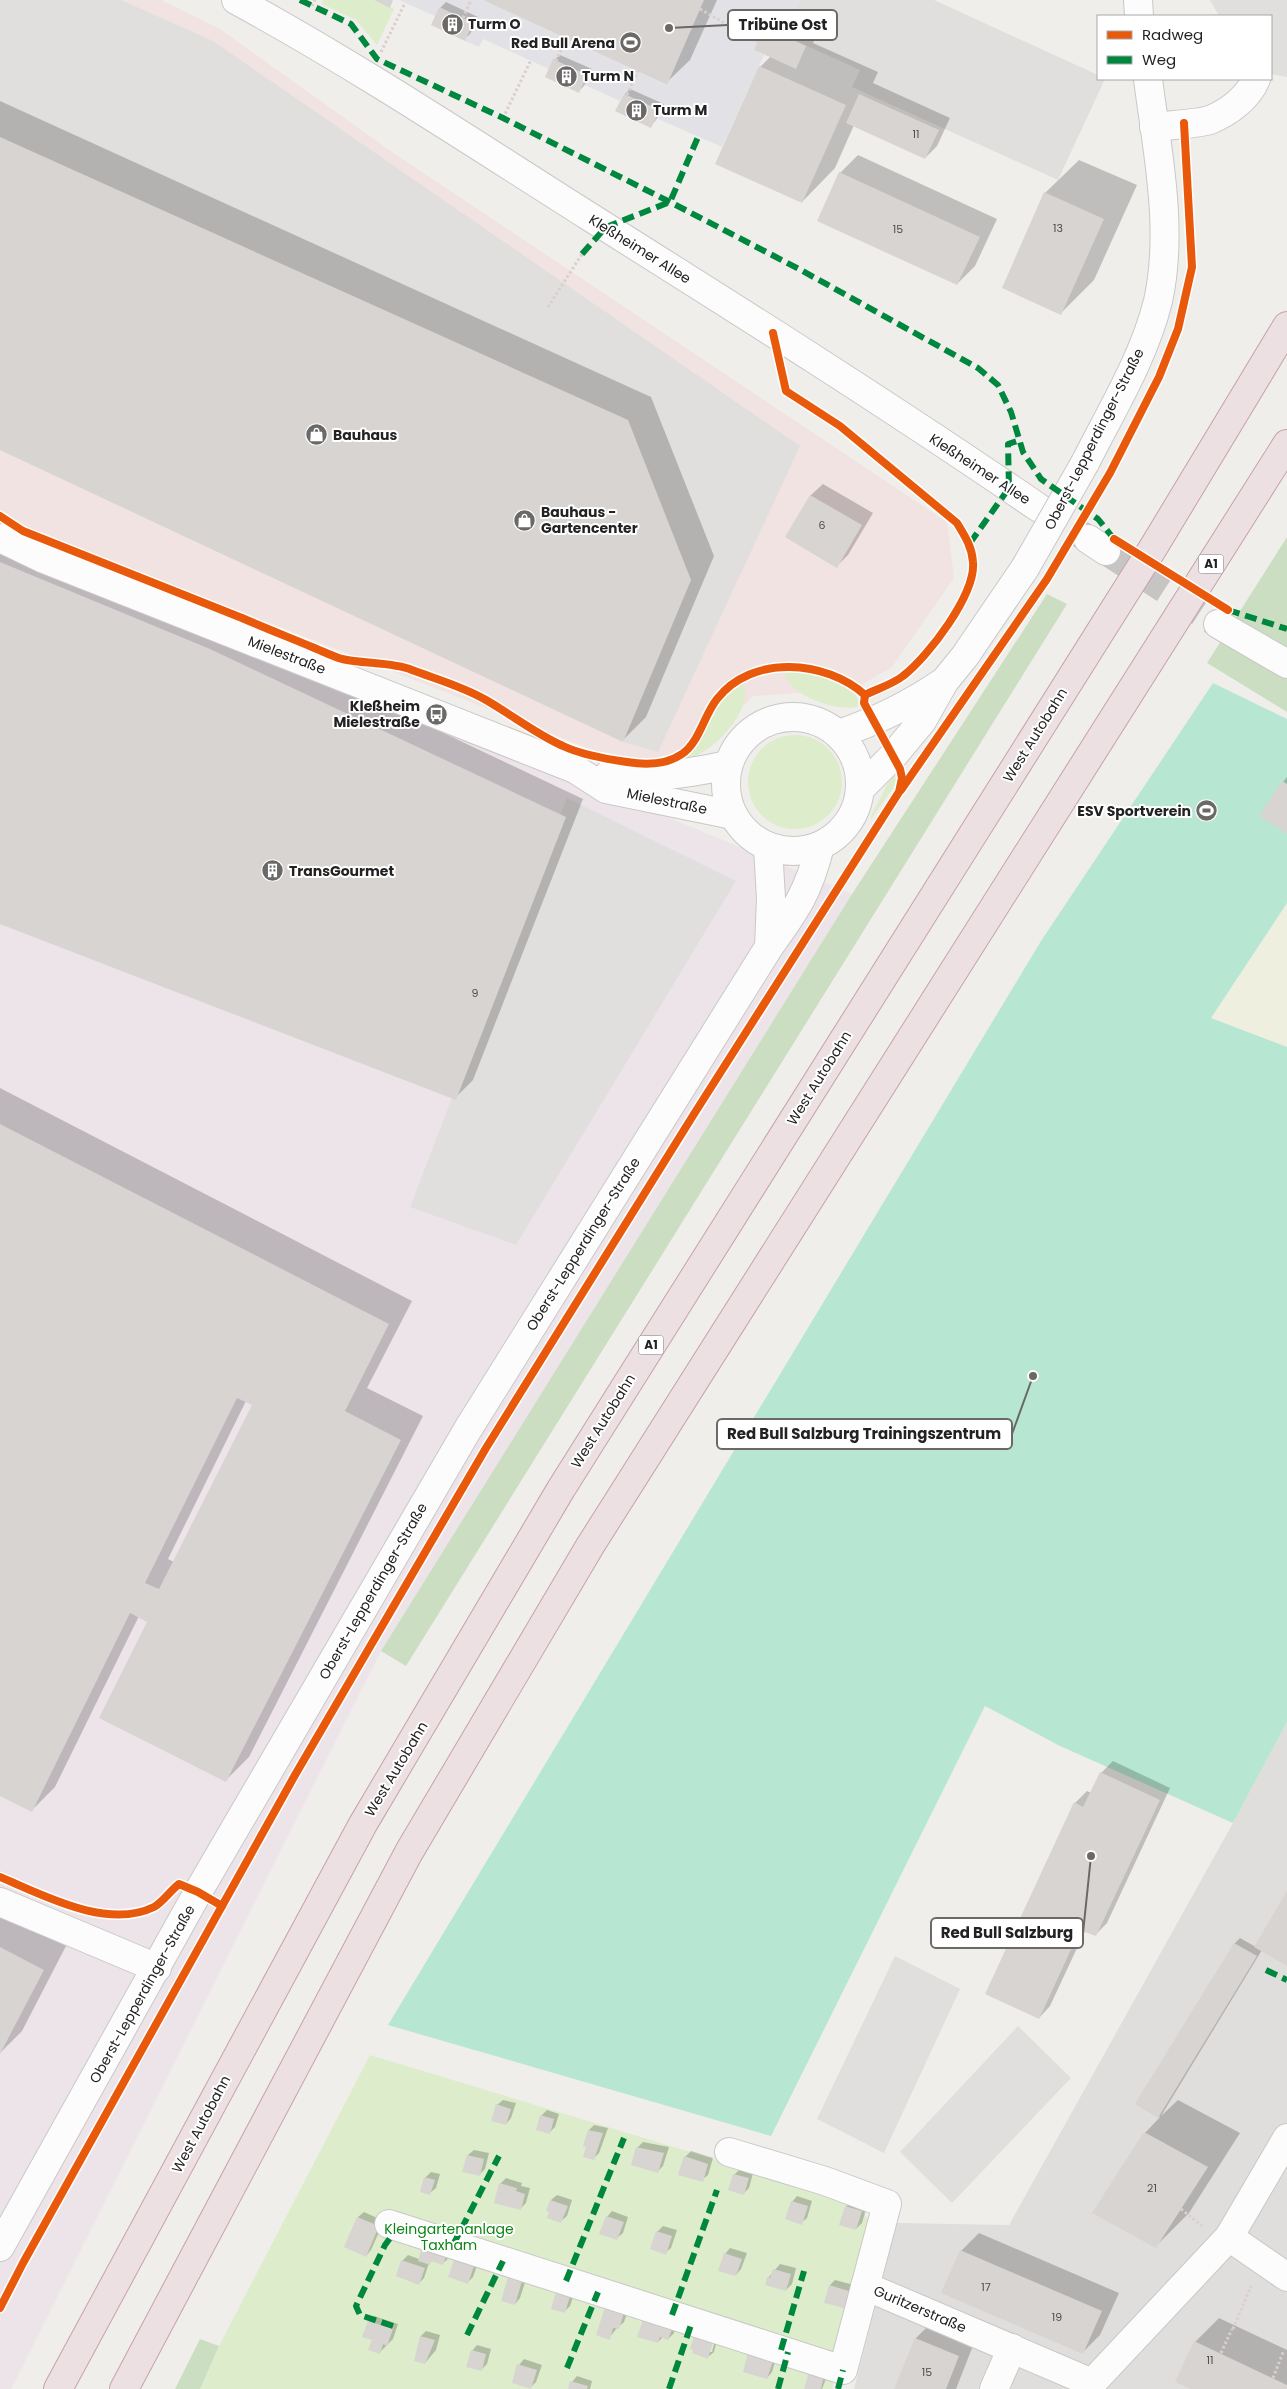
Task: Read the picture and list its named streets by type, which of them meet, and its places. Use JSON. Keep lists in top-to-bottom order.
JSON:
{
  "streets": {
    "highway": ["A1", "West Autobahn"],
    "street": [
      "Kleßheimer Allee",
      "Oberst-Lepperdinger-Straße",
      "Mielestraße",
      "Guritzerstraße"
    ]
  },
  "crossings": [
    ["Oberst-Lepperdinger-Straße", "Mielestraße"]
  ],
  "parks": ["Kleingartenanlage Taxham"],
  "places": {
    "building": [
      "Turm O",
      "Turm N",
      "Turm M",
      "TransGourmet"
    ],
    "other": ["Tribüne Ost", "Red Bull Salzburg Trainingszentrum", "Red Bull Salzburg"],
    "sports": ["Red Bull Arena", "ESV Sportverein"],
    "shop": ["Bauhaus", "Bauhaus - Gartencenter"],
    "bus stop": ["Kleßheim Mielestraße"]
  },
  "house_numbers": [
    "11",
    "13",
    "15",
    "6",
    "9",
    "21",
    "17",
    "19",
    "11",
    "15"
  ],
  "legend": ["Radweg", "Weg"]
}
